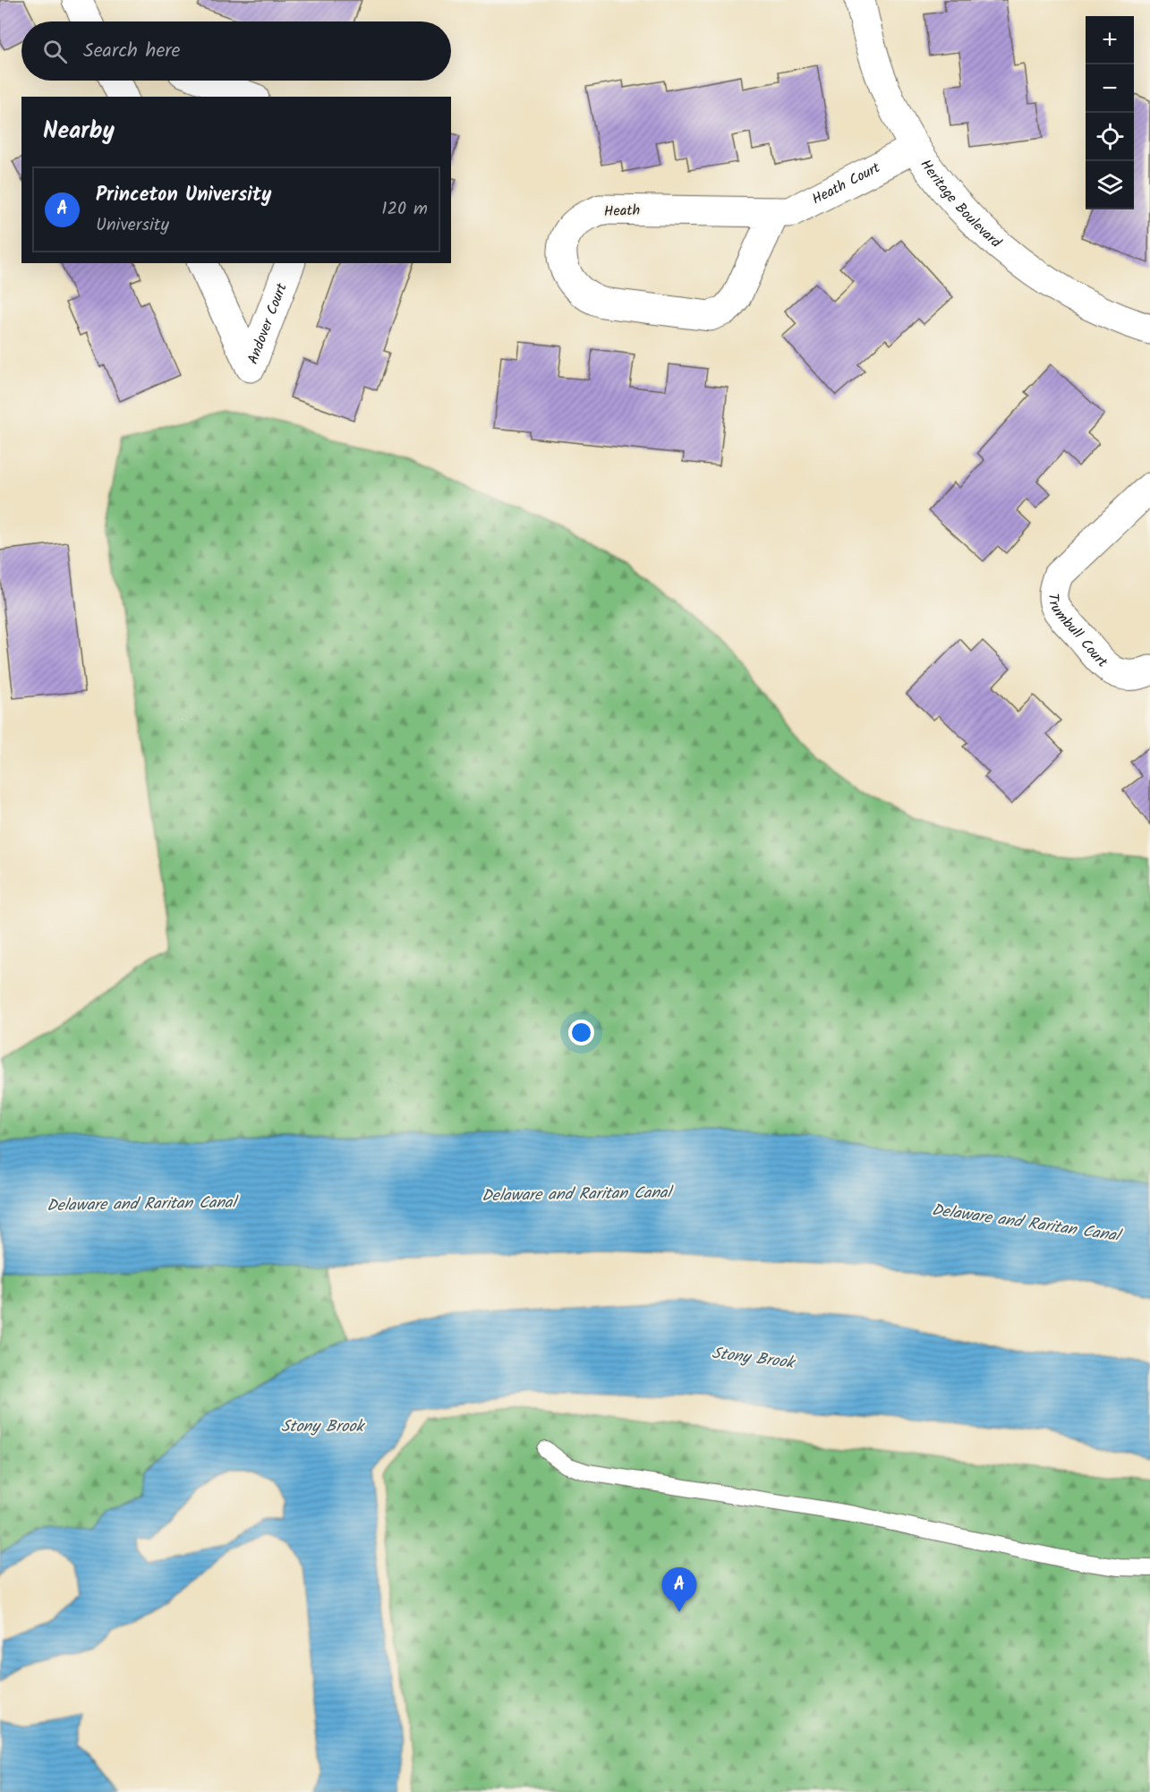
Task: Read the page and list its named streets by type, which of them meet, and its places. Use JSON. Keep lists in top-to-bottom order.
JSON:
{
  "streets": {
    "street": [
      "Heath Court",
      "Heritage Boulevard",
      "Heath",
      "Andover Court",
      "Trumbull Court"
    ]
  },
  "crossings": [
    ["Heath Court", "Heritage Boulevard"],
    ["Heath Court", "Heath"]
  ],
  "water": ["Delaware and Raritan Canal", "Stony Brook"],
  "page": {
    "map_buttons": ["+", "−"],
    "search": "Search here",
    "heading": "Nearby",
    "list": [
      {
        "mark": "A",
        "name": "Princeton University",
        "note": "University",
        "value": "120 m"
      }
    ],
    "pins": "A"
  }
}
